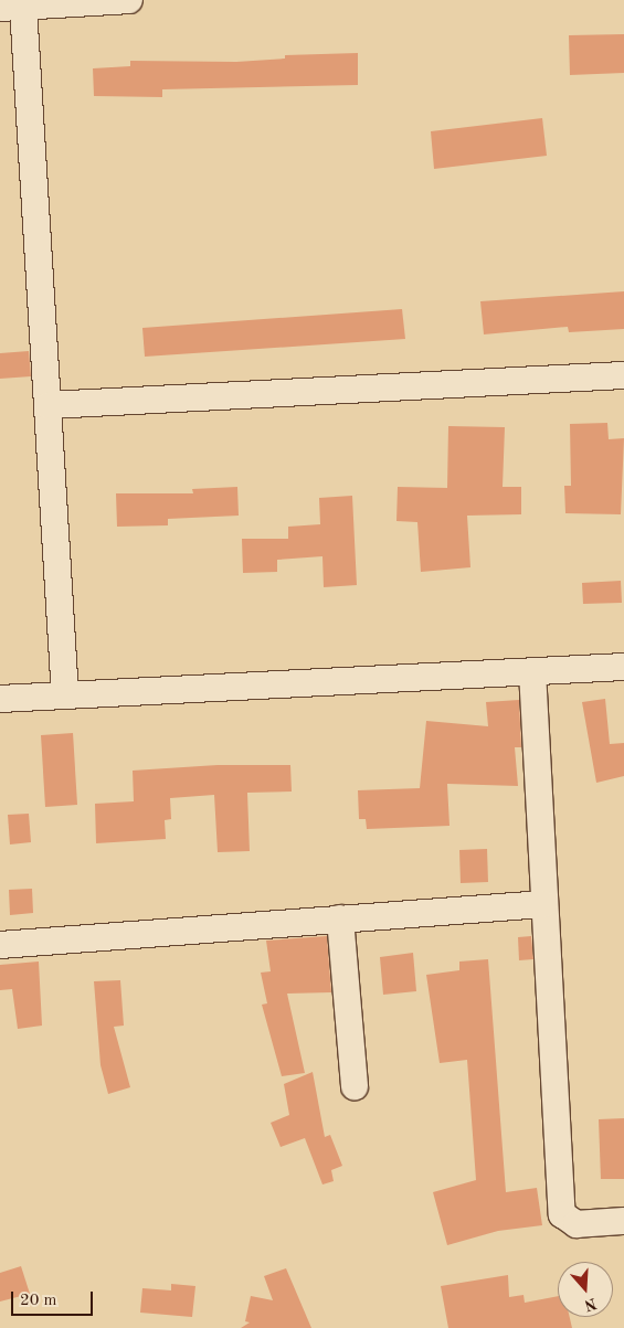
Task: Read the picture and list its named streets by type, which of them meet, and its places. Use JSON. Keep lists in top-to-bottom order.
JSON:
{
  "scale_bar": "20 m",
  "north": "bottom"
}
